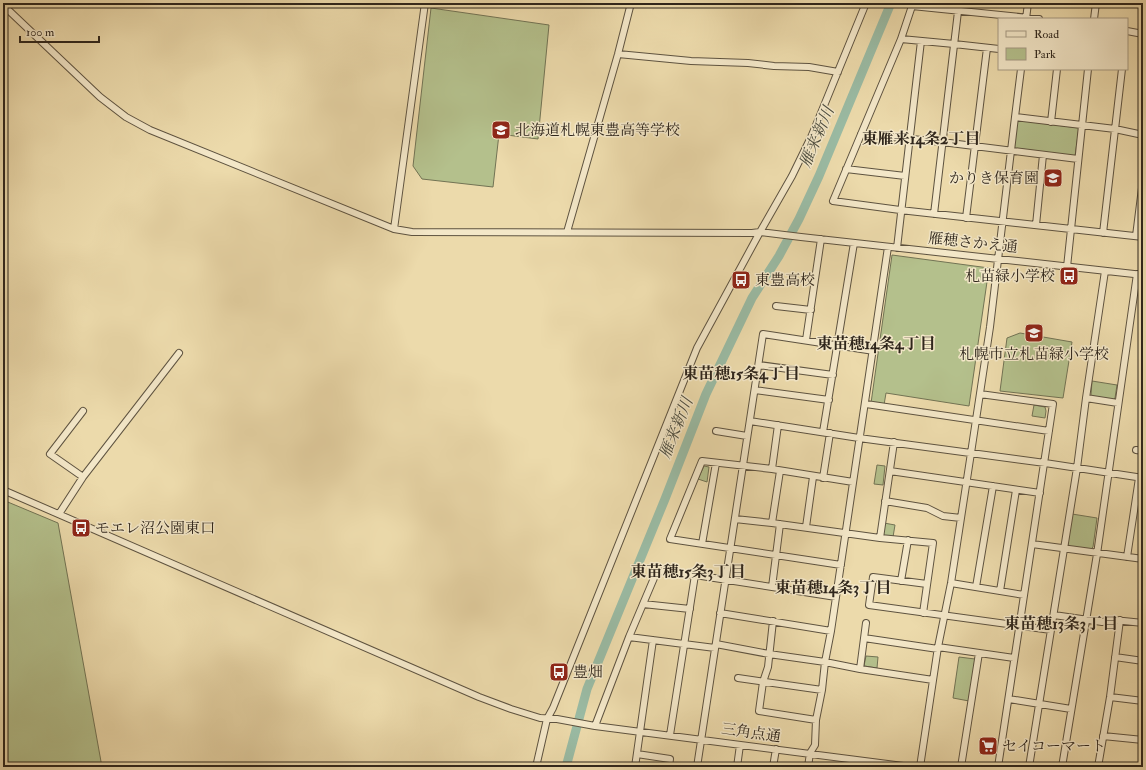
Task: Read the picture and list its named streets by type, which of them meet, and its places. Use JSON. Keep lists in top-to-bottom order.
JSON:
{
  "streets": {
    "street": ["雁穂さかえ通", "三角点通"]
  },
  "districts": [
    "東雁来14条2丁目",
    "東苗穂14条4丁目",
    "東苗穂15条4丁目",
    "東苗穂15条3丁目",
    "東苗穂14条3丁目",
    "東苗穂13条3丁目"
  ],
  "water": ["雁来新川"],
  "places": {
    "school or university": ["北海道札幌東豊高等学校", "かりき保育園", "札幌市立札苗緑小学校"],
    "bus stop": [
      "札苗緑小学校",
      "東豊高校",
      "モエレ沼公園東口",
      "豊畑"
    ],
    "supermarket": ["セイコーマート"]
  },
  "legend": ["Road", "Park"],
  "scale_bar": "100 m"
}
